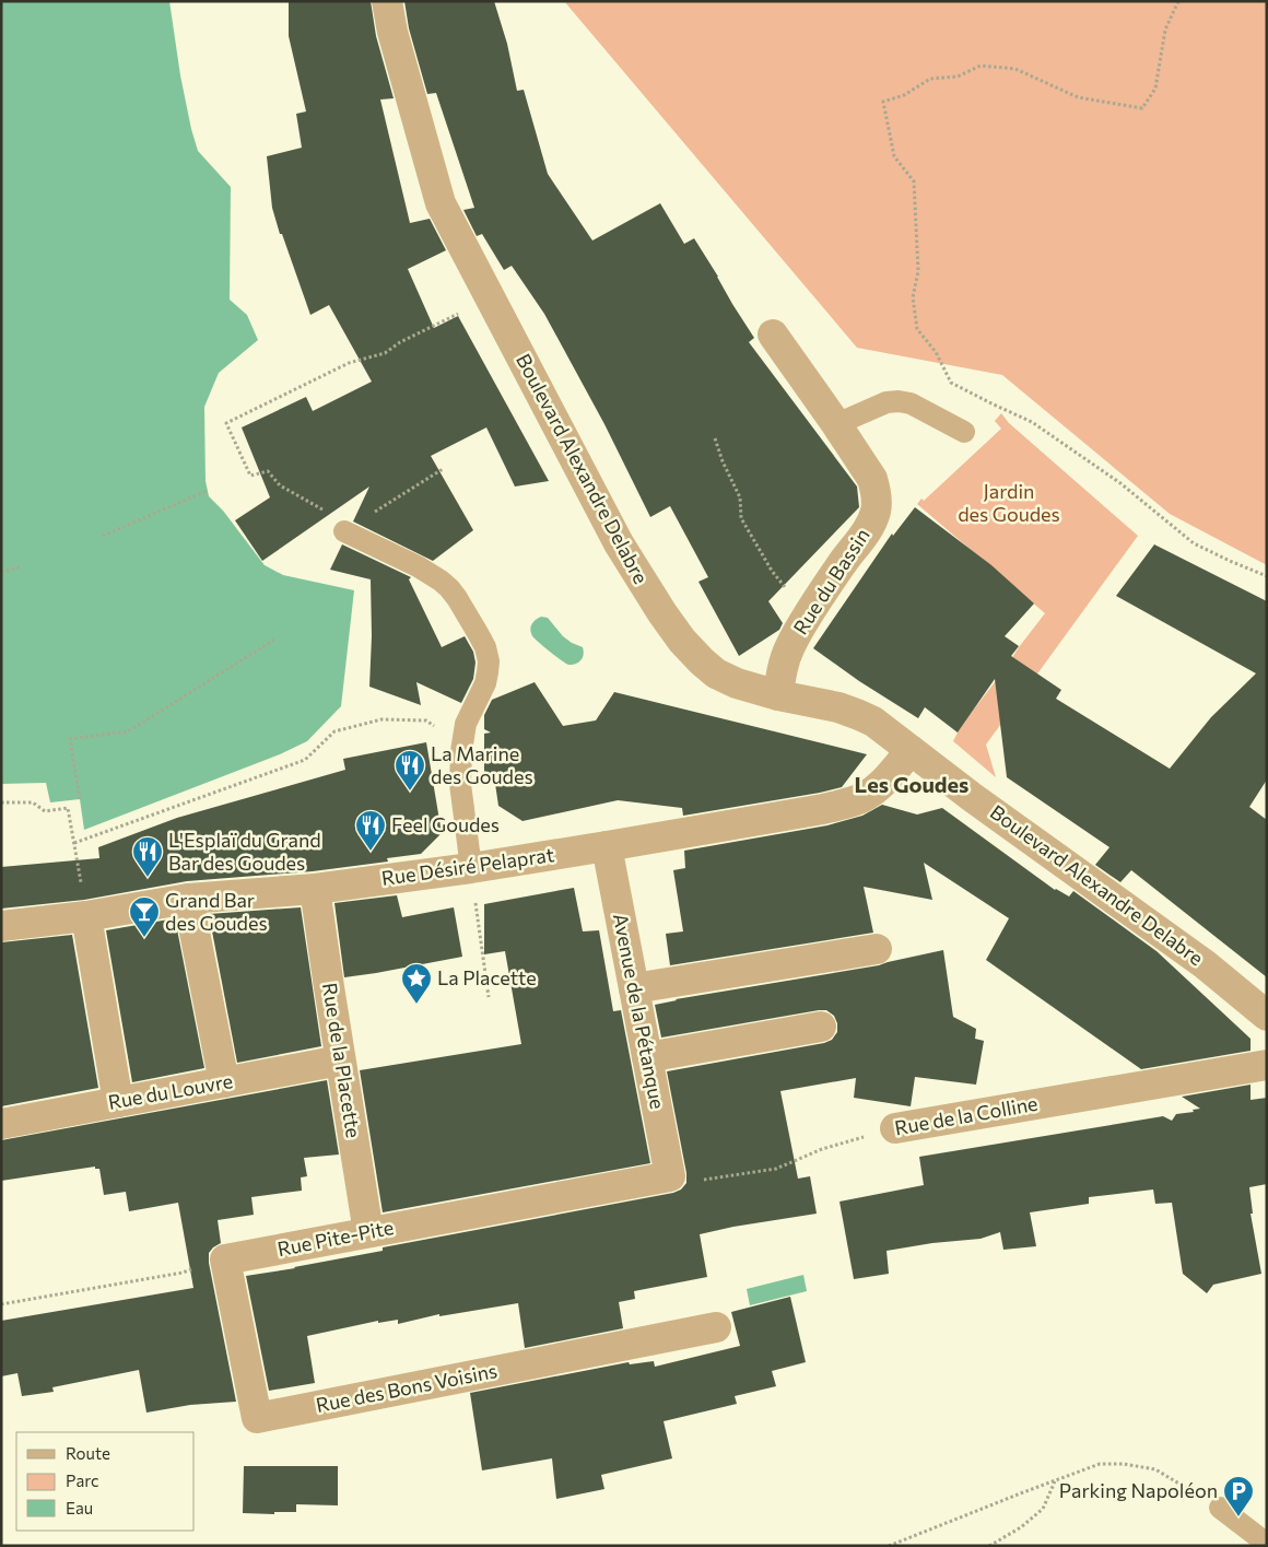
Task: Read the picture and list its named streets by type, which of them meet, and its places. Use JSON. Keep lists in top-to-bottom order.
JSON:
{
  "streets": {
    "street": [
      "Boulevard Alexandre Delabre",
      "Rue du Bassin",
      "Rue Désiré Pelaprat",
      "Avenue de la Pétanque",
      "Rue de la Placette",
      "Rue du Louvre",
      "Rue de la Colline",
      "Rue Pite-Pite",
      "Rue des Bons Voisins"
    ]
  },
  "crossings": [
    ["Boulevard Alexandre Delabre", "Rue du Bassin"],
    ["Boulevard Alexandre Delabre", "Rue Désiré Pelaprat"],
    ["Rue Désiré Pelaprat", "Avenue de la Pétanque"],
    ["Rue Désiré Pelaprat", "Rue de la Placette"],
    ["Avenue de la Pétanque", "Rue de la Colline"],
    ["Avenue de la Pétanque", "Rue Pite-Pite"],
    ["Rue de la Placette", "Rue du Louvre"],
    ["Rue de la Placette", "Rue Pite-Pite"],
    ["Rue de la Colline", "Rue Pite-Pite"],
    ["Rue Pite-Pite", "Rue des Bons Voisins"]
  ],
  "districts": ["Les Goudes"],
  "parks": ["Jardin des Goudes"],
  "places": {
    "restaurant": ["La Marine des Goudes", "Feel Goudes", "L'Esplaï du Grand Bar des Goudes"],
    "bar": ["Grand Bar des Goudes"],
    "place": ["La Placette"],
    "parking": ["Parking Napoléon"]
  },
  "legend": ["Route", "Parc", "Eau"]
}
